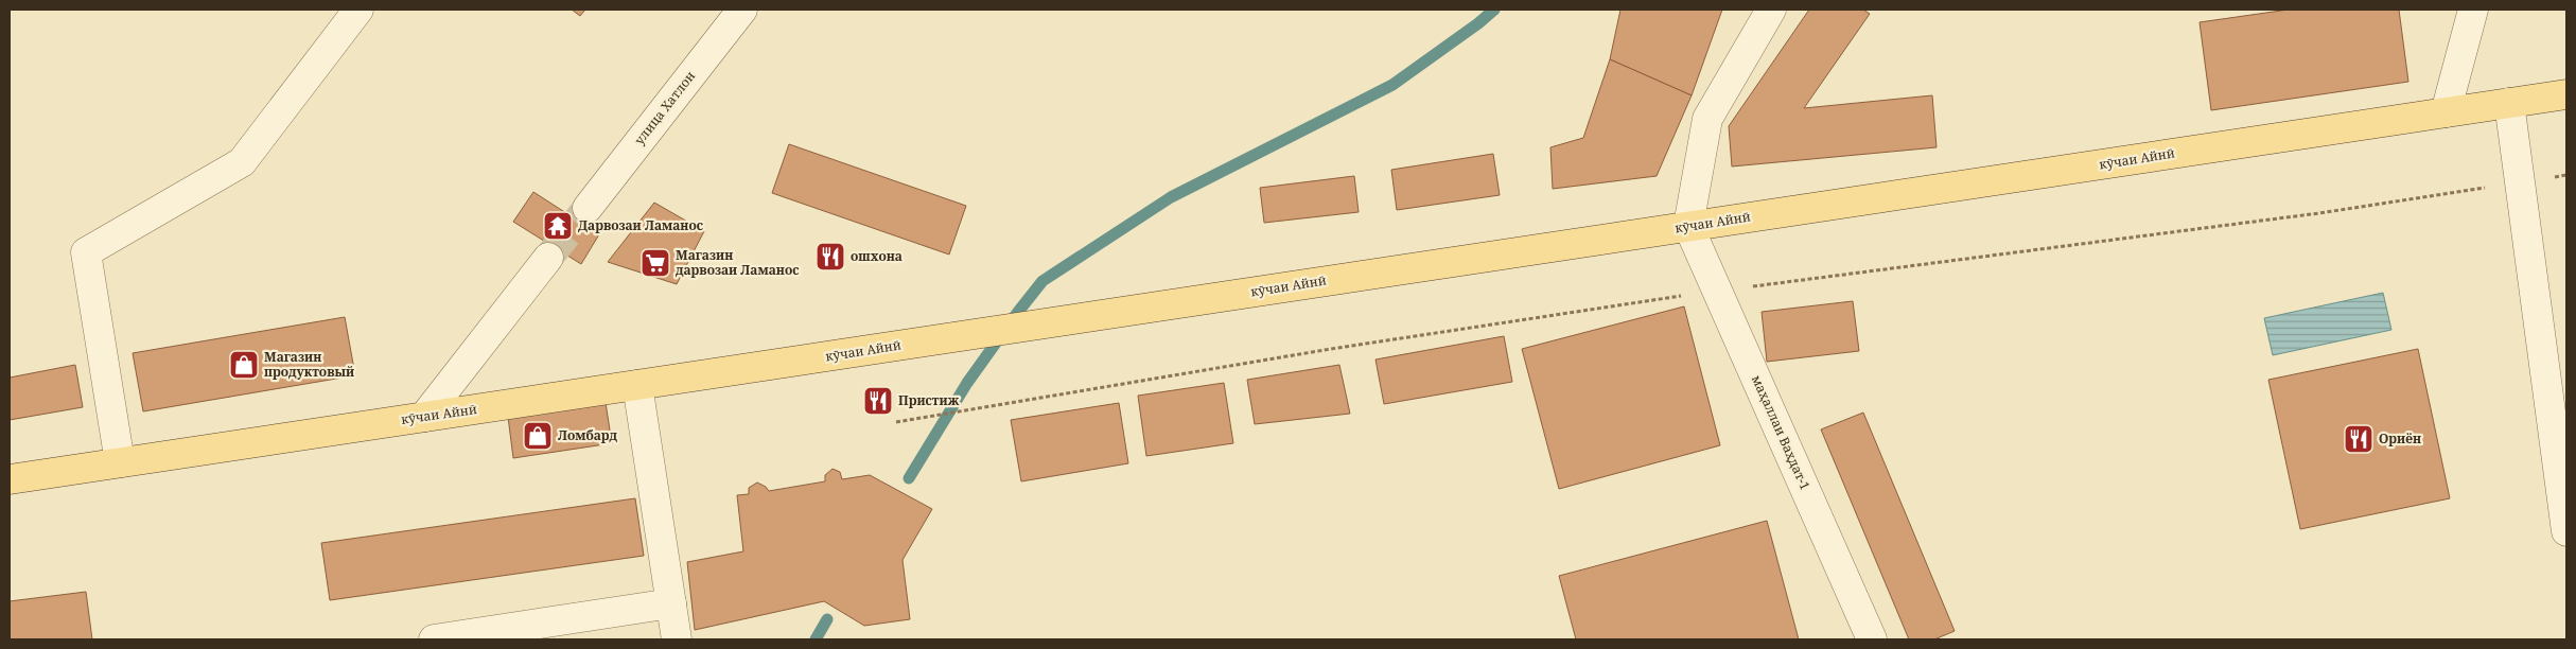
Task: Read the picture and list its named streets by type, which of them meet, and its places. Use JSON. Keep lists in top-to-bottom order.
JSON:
{
  "streets": {
    "main road": ["кӯчаи Айнӣ"],
    "street": ["улица Хатлон", "маҳаллаи Ваҳдат-1"]
  },
  "crossings": [
    ["кӯчаи Айнӣ", "маҳаллаи Ваҳдат-1"]
  ],
  "places": {
    "temple": ["Дарвозаи Ламанос"],
    "restaurant": ["ошхона", "Пристиж", "Ориён"],
    "supermarket": ["Магазин дарвозаи Ламанос"],
    "shop": ["Магазин продуктовый", "Ломбард"]
  }
}
